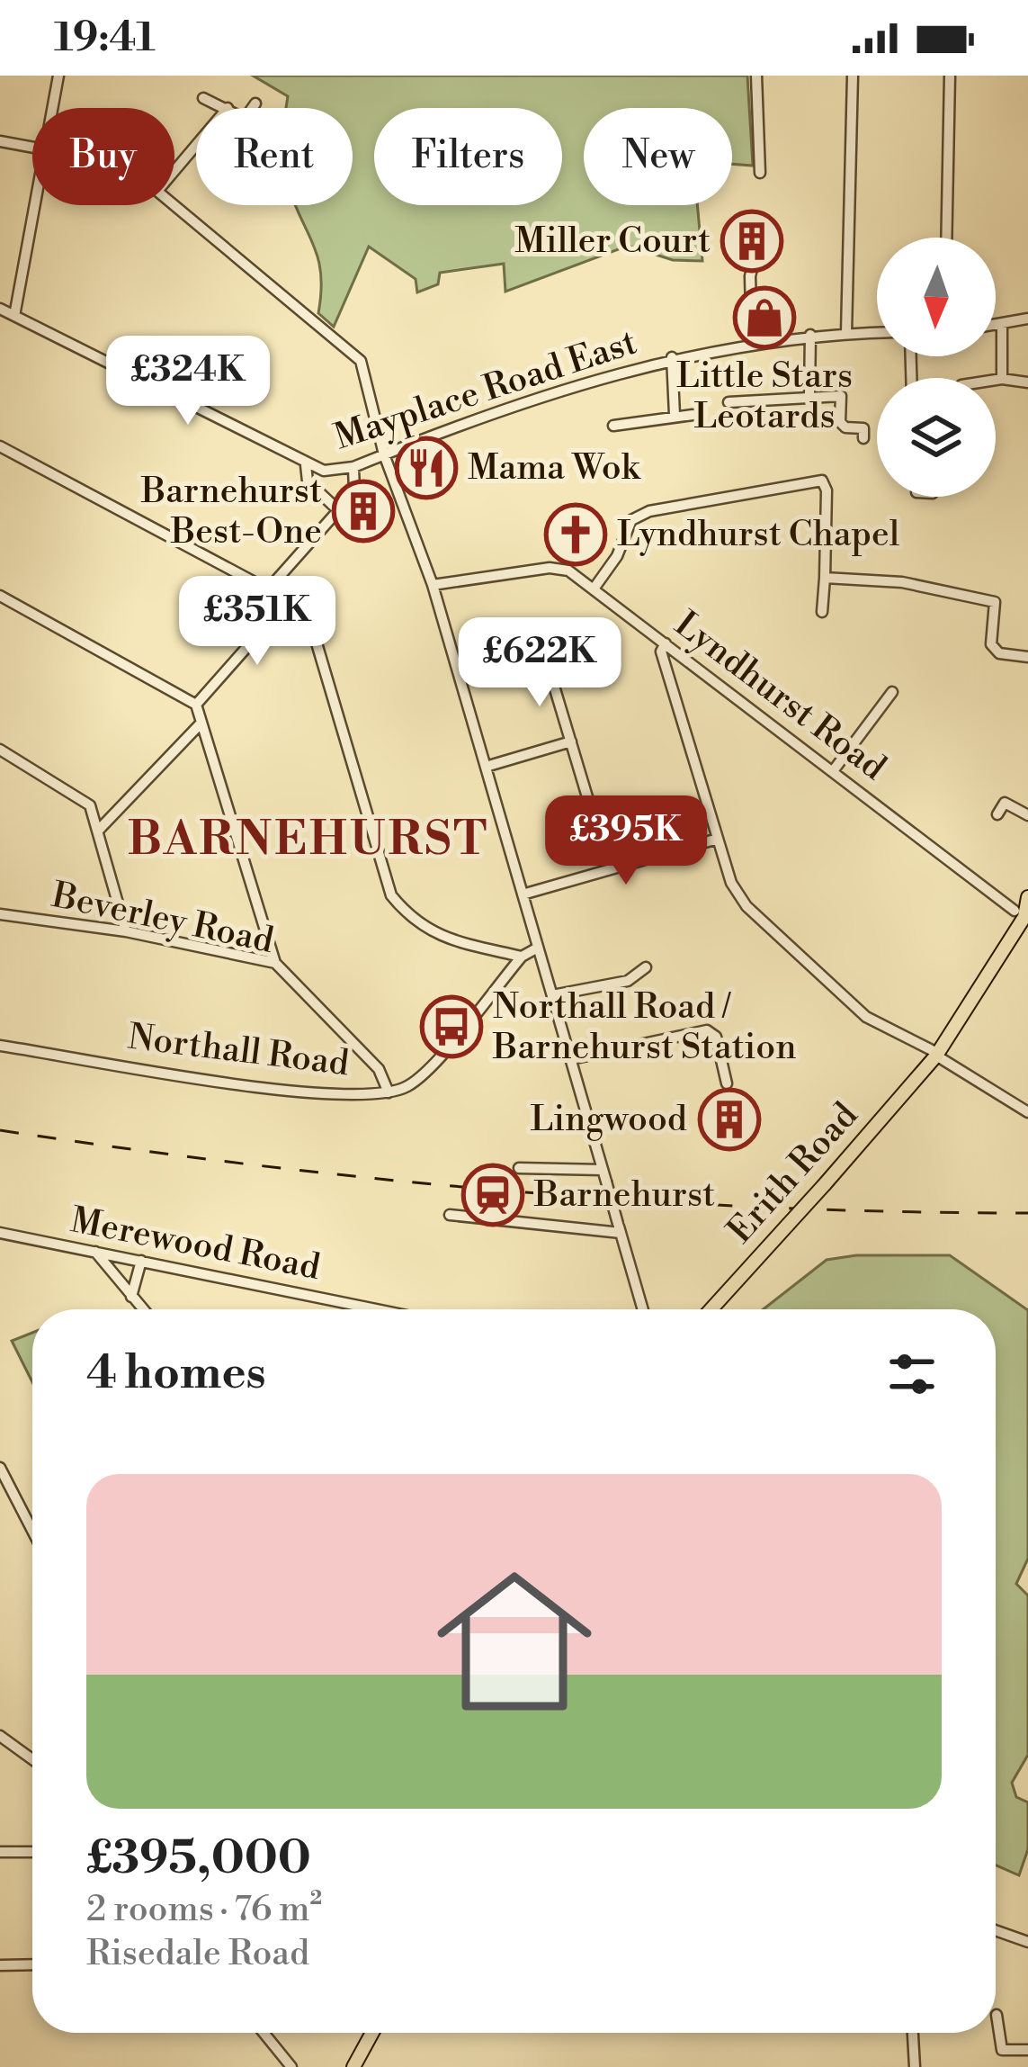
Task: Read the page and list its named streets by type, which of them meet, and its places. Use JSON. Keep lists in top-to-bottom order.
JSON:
{
  "streets": {
    "main road": ["Erith Road"],
    "street": [
      "Mayplace Road East",
      "Lyndhurst Road",
      "Beverley Road",
      "Northall Road",
      "Merewood Road"
    ]
  },
  "crossings": [
    ["Lyndhurst Road", "Erith Road"],
    ["Beverley Road", "Northall Road"]
  ],
  "districts": ["BARNEHURST"],
  "places": {
    "building": ["Miller Court", "Barnehurst Best-One", "Lingwood"],
    "shop": ["Little Stars Leotards"],
    "restaurant": ["Mama Wok"],
    "church": ["Lyndhurst Chapel"],
    "bus stop": ["Northall Road / Barnehurst Station"],
    "station": ["Barnehurst"]
  },
  "north": "bottom",
  "page": {
    "status": "19:41",
    "chip": [
      "Buy",
      "Rent",
      "Filters",
      "New"
    ],
    "price": [
      "£324K",
      "£351K",
      "£622K",
      "£395K"
    ],
    "heading": "4 homes",
    "list": [
      {
        "name": "£395,000",
        "note": "2 rooms · 76 m² · Risedale Road"
      }
    ]
  }
}
